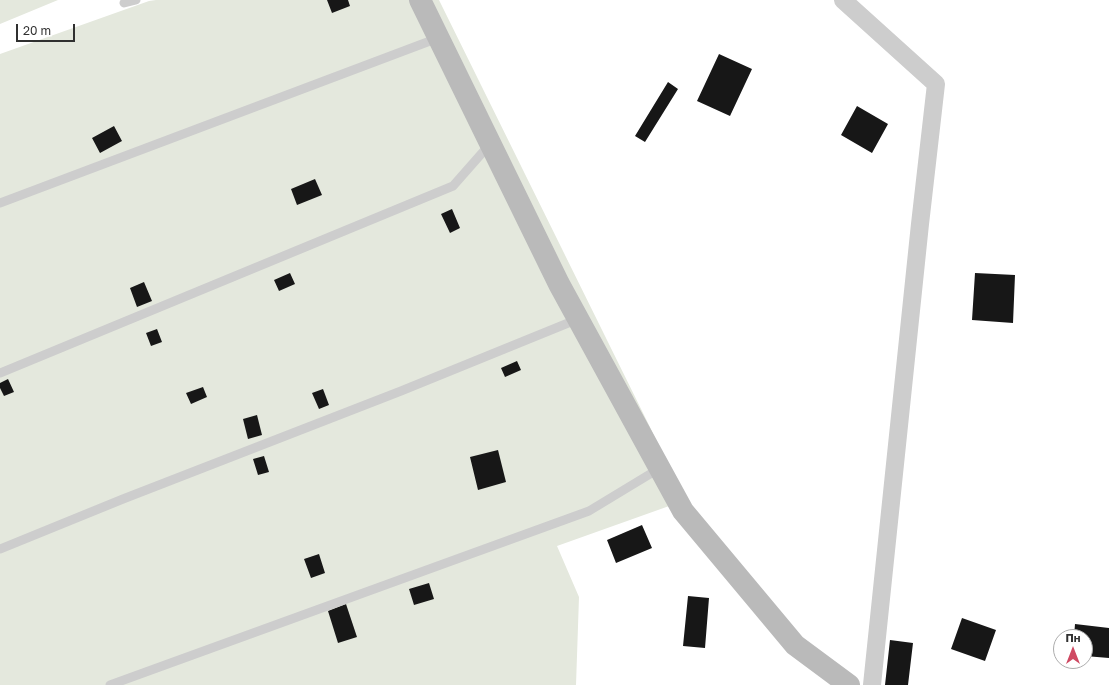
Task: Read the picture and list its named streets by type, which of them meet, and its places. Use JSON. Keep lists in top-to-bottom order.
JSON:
{
  "scale_bar": "20 m",
  "north": "top"
}
